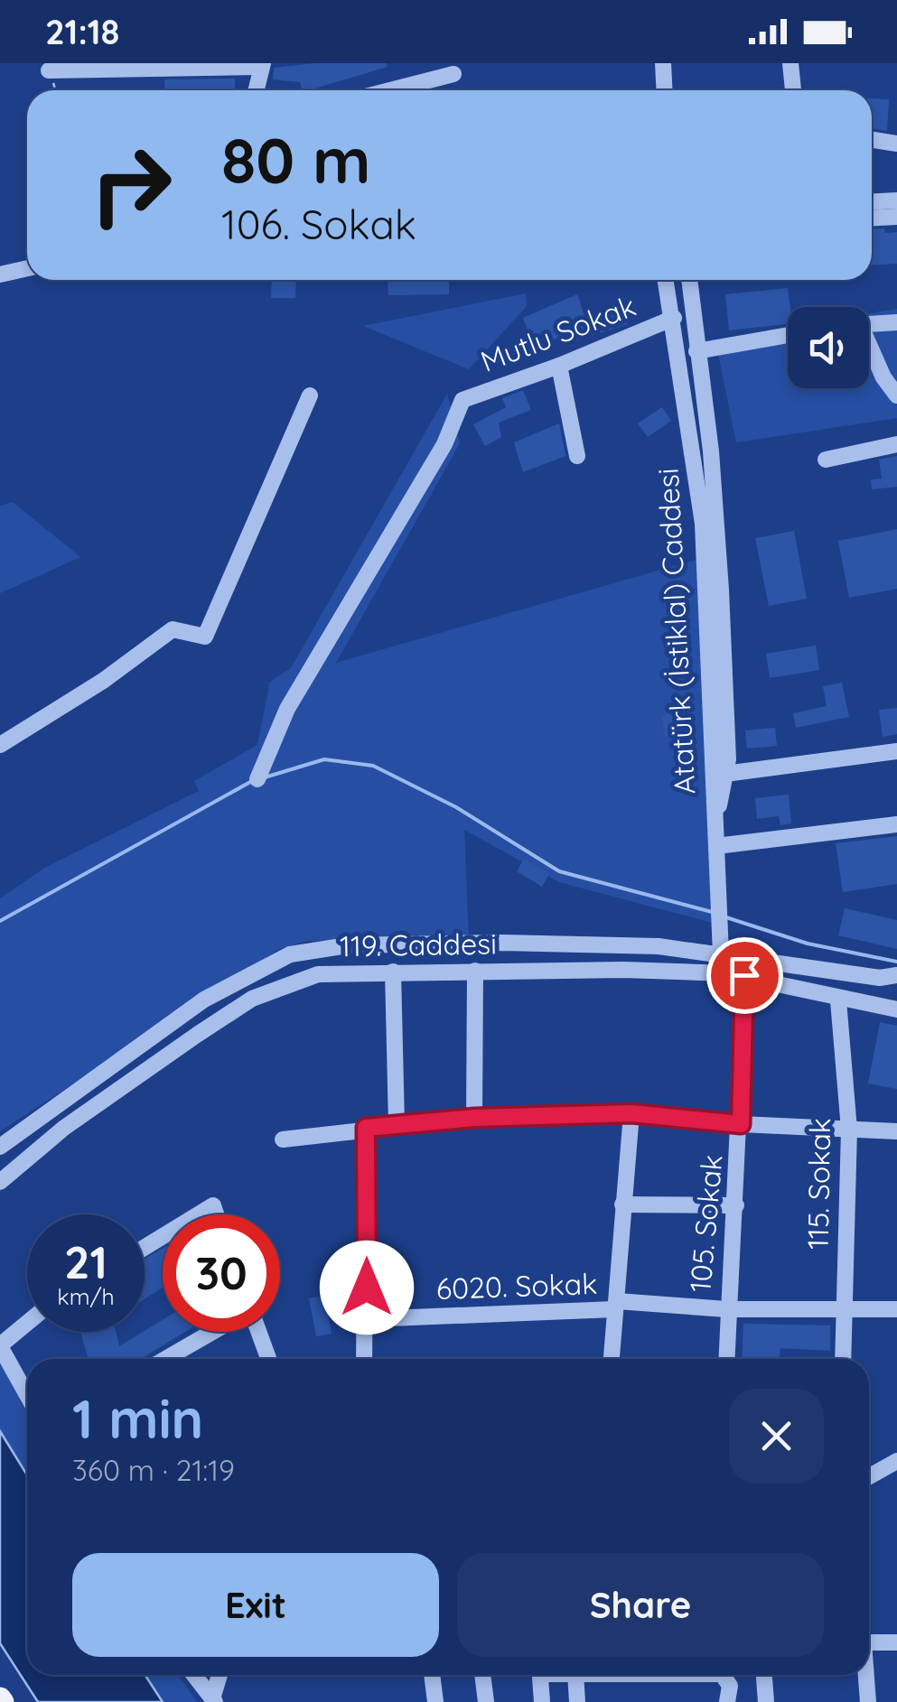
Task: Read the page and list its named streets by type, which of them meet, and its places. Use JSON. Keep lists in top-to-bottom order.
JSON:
{
  "streets": {
    "street": [
      "Mutlu Sokak",
      "Atatürk (İstiklal) Caddesi",
      "119. Caddesi",
      "115. Sokak",
      "105. Sokak",
      "6020. Sokak"
    ]
  },
  "crossings": [
    ["Mutlu Sokak", "Atatürk (İstiklal) Caddesi"],
    ["Atatürk (İstiklal) Caddesi", "119. Caddesi"],
    ["119. Caddesi", "115. Sokak"],
    ["119. Caddesi", "105. Sokak"],
    ["115. Sokak", "6020. Sokak"],
    ["105. Sokak", "6020. Sokak"]
  ],
  "page": {
    "status": "21:18",
    "turn": ["80 m", "106. Sokak"],
    "speed": "21 km/h",
    "limit": "30",
    "heading": ["1 min", "360 m · 21:19"],
    "buttons": ["Exit", "Share"]
  }
}
